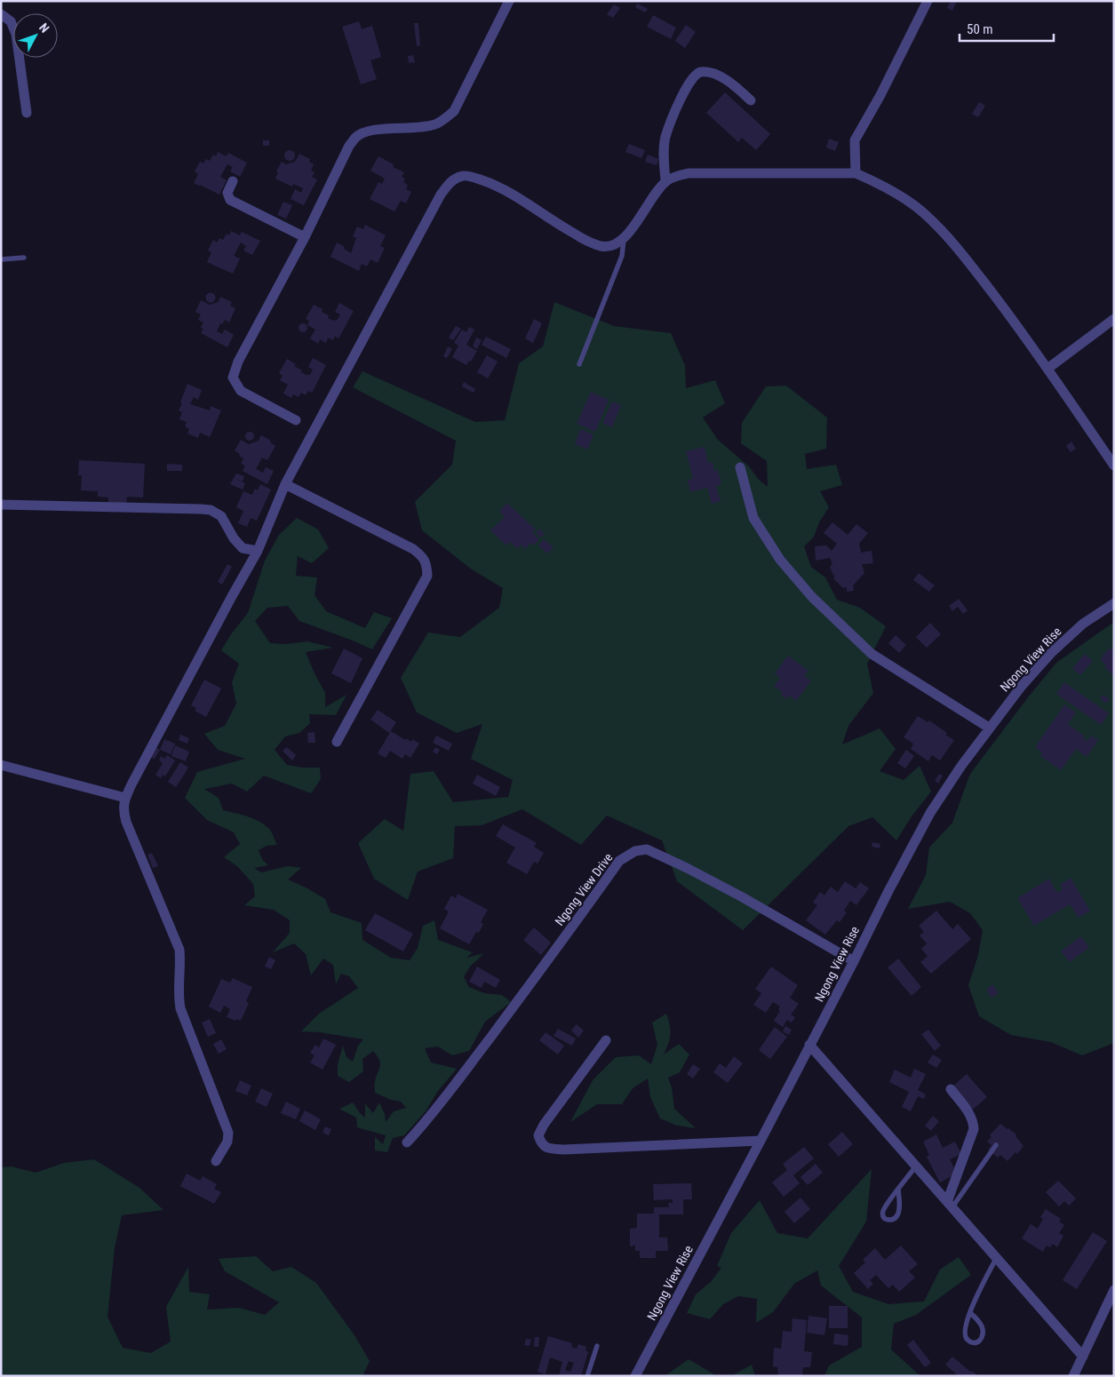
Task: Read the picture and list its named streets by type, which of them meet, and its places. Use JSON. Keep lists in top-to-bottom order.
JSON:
{
  "streets": {
    "street": ["Ngong View Rise", "Ngong View Drive"]
  },
  "crossings": [
    ["Ngong View Rise", "Ngong View Drive"]
  ],
  "scale_bar": "50 m",
  "north": "top right"
}
